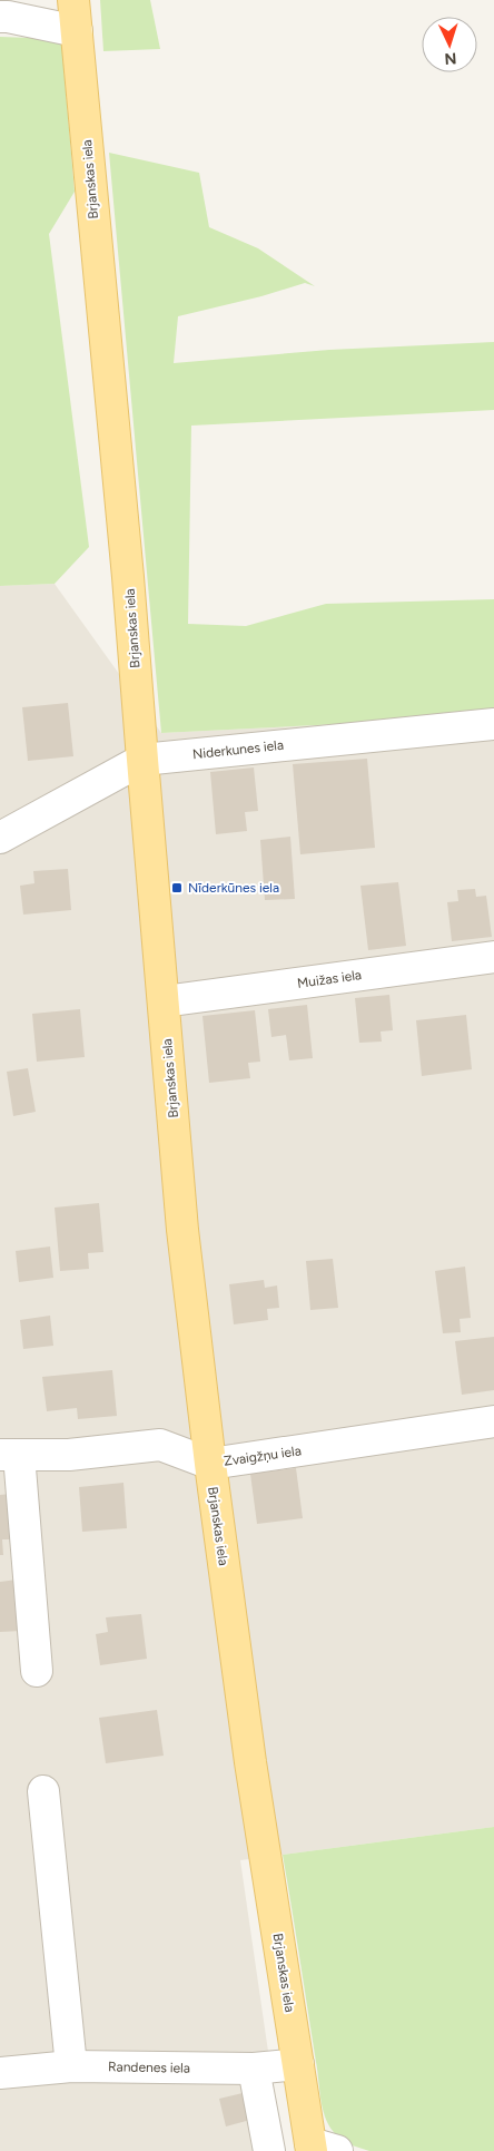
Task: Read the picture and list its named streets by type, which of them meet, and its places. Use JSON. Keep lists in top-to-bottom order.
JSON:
{
  "streets": {
    "main road": ["Brjanskas iela"],
    "street": [
      "Niderkunes iela",
      "Muižas iela",
      "Zvaigžņu iela",
      "Randenes iela"
    ]
  },
  "crossings": [
    ["Brjanskas iela", "Niderkunes iela"],
    ["Brjanskas iela", "Muižas iela"],
    ["Brjanskas iela", "Zvaigžņu iela"],
    ["Brjanskas iela", "Randenes iela"]
  ],
  "places": {
    "transit": ["Nīderkūnes iela"]
  },
  "north": "bottom"
}
